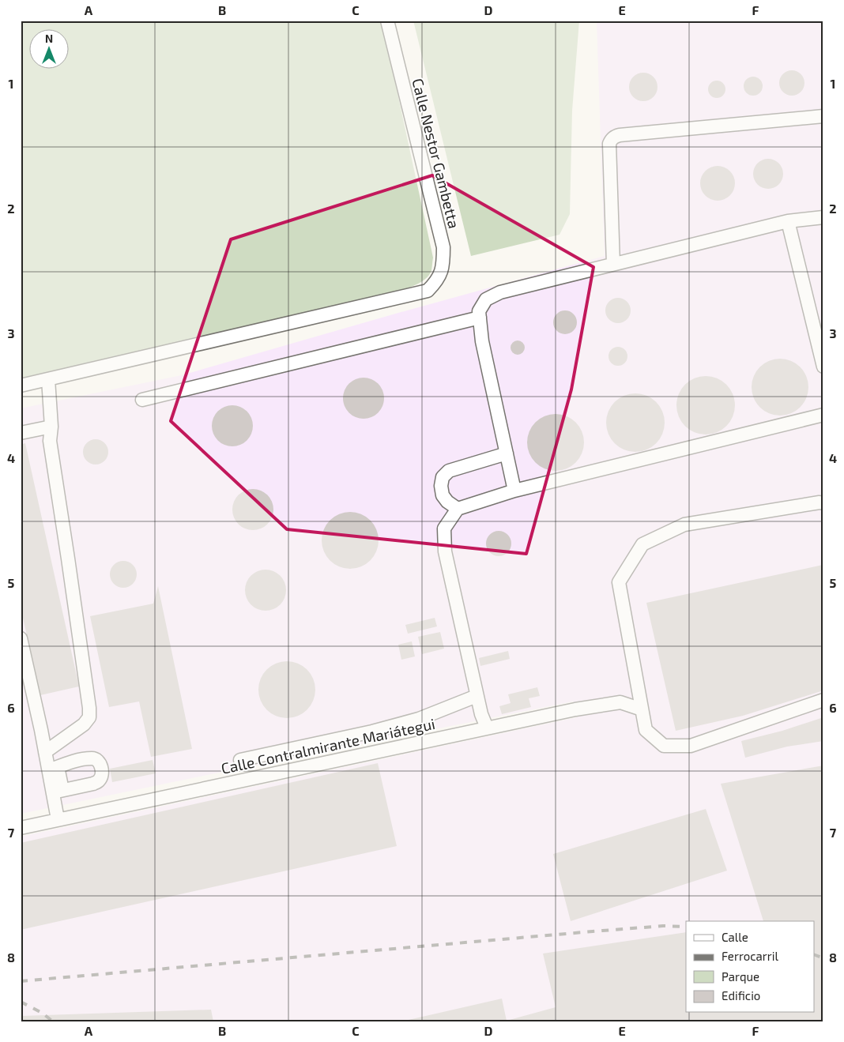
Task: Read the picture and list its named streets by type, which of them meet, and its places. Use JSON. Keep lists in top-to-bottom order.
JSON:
{
  "streets": {
    "street": ["Calle Nestor Gambetta", "Calle Contralmirante Mariátegui"]
  },
  "legend": [
    "Calle",
    "Ferrocarril",
    "Parque",
    "Edificio"
  ],
  "north": "top",
  "grid": {
    "columns": [
      "A",
      "B",
      "C",
      "D",
      "E",
      "F"
    ],
    "rows": [
      "1",
      "2",
      "3",
      "4",
      "5",
      "6",
      "7",
      "8"
    ]
  }
}
